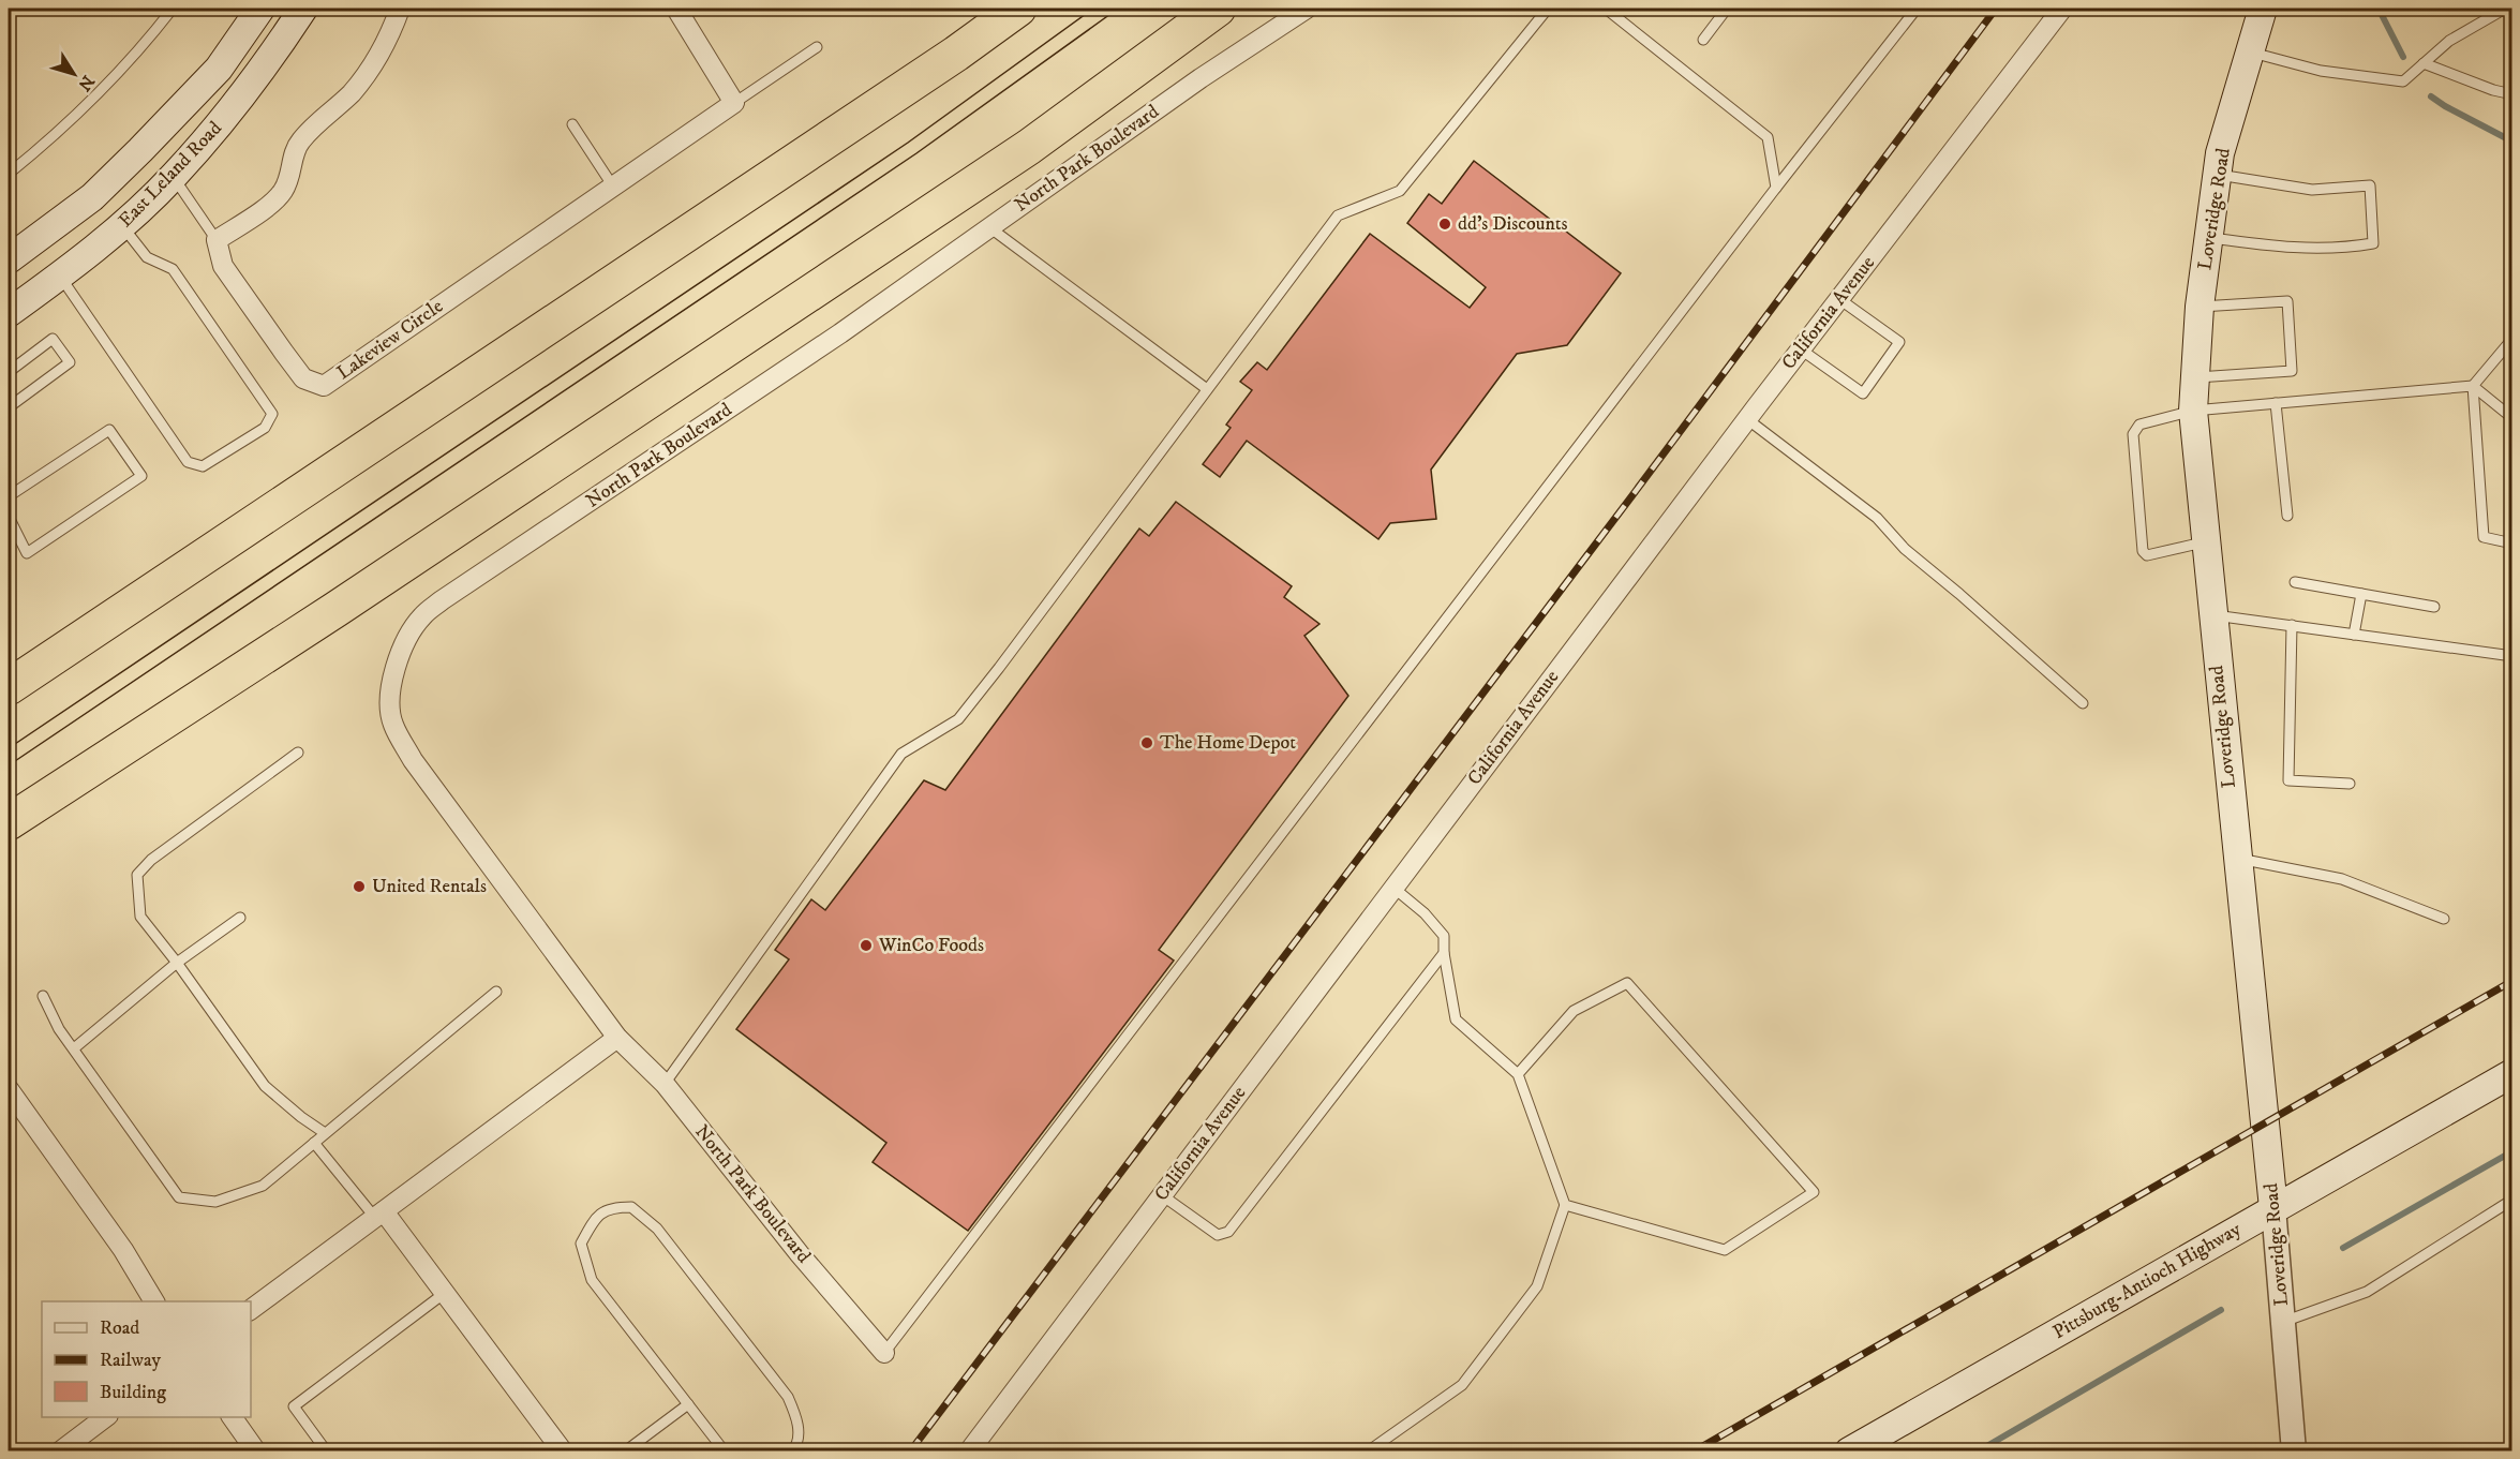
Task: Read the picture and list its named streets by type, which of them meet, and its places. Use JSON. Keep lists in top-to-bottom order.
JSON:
{
  "streets": {
    "main road": ["East Leland Road", "Loveridge Road", "Pittsburg-Antioch Highway"],
    "street": ["North Park Boulevard", "California Avenue", "Lakeview Circle"]
  },
  "crossings": [
    ["Loveridge Road", "Pittsburg-Antioch Highway"]
  ],
  "places": [
    "dd's Discounts",
    "The Home Depot",
    "United Rentals",
    "WinCo Foods"
  ],
  "legend": ["Road", "Railway", "Building"],
  "north": "bottom right"
}
